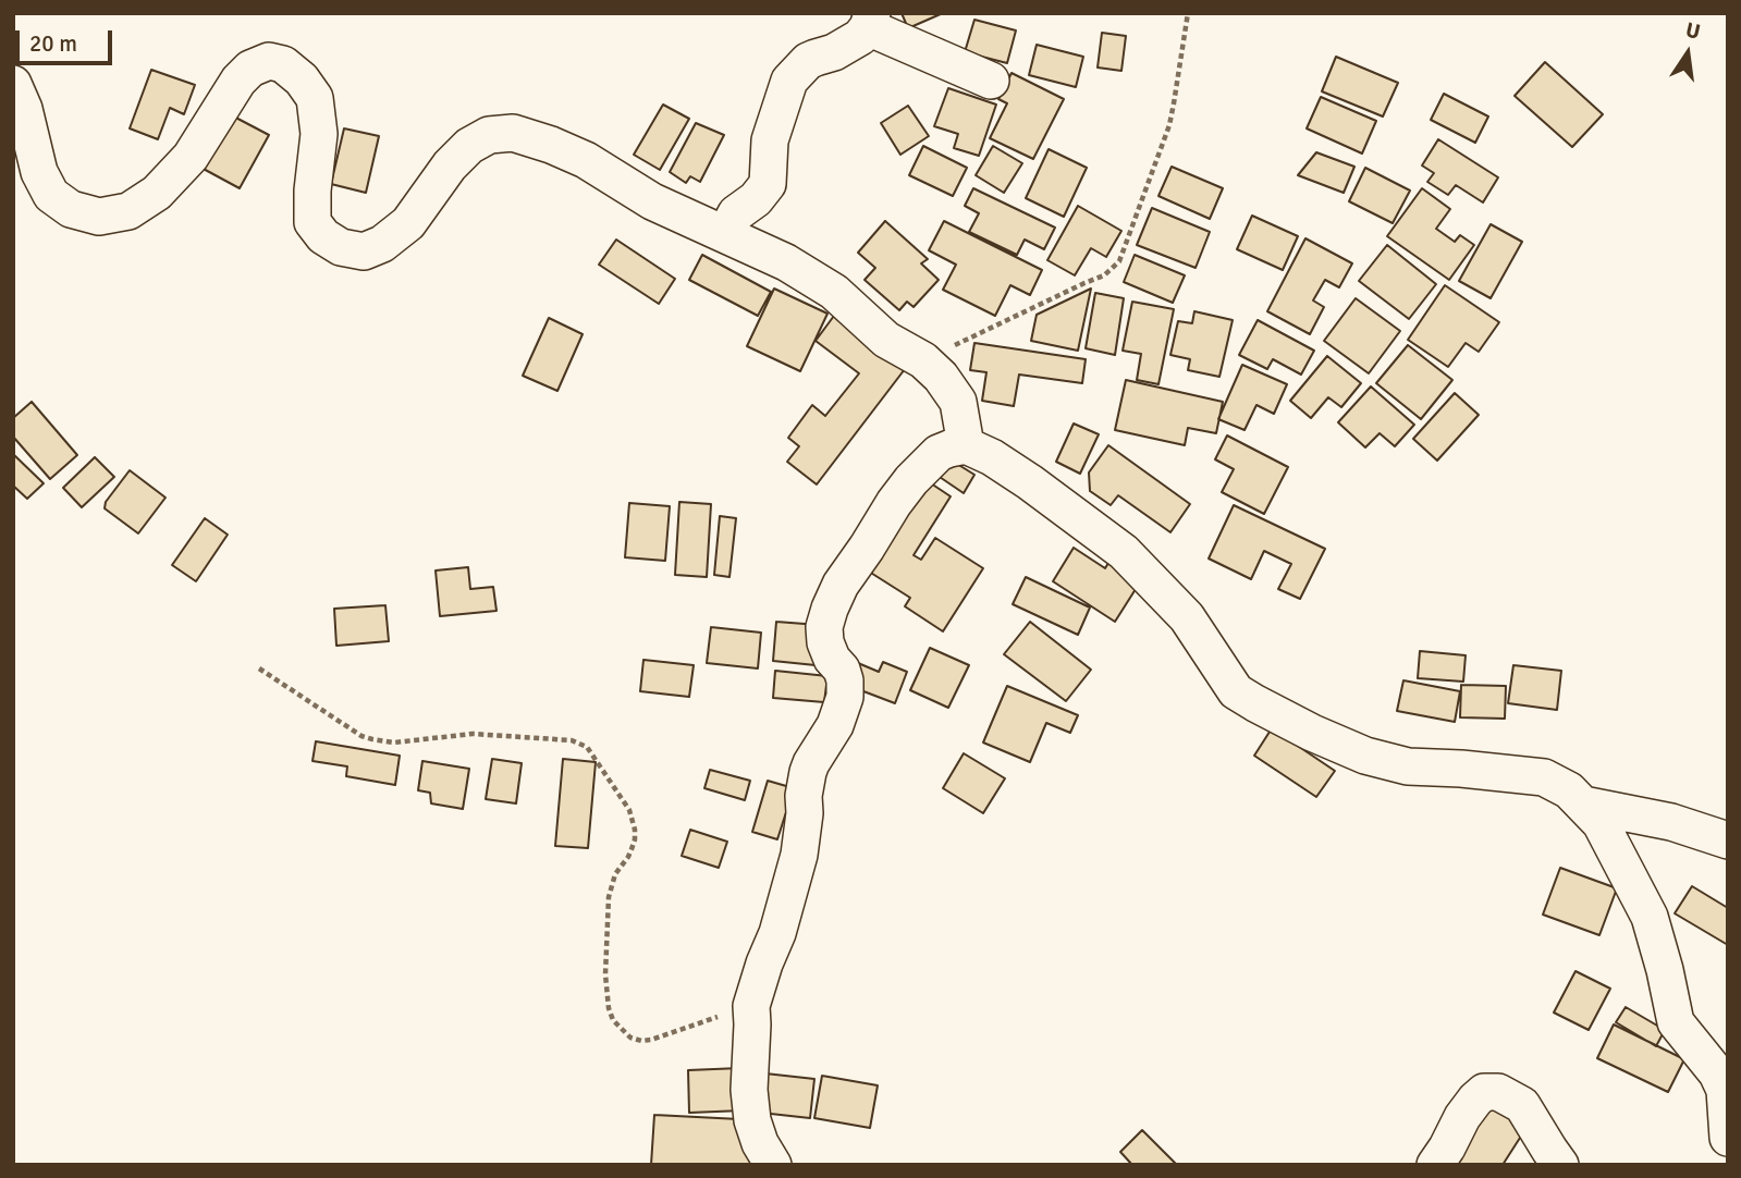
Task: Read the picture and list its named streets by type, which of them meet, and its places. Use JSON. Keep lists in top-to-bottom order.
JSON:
{
  "scale_bar": "20 m",
  "north": "top"
}
